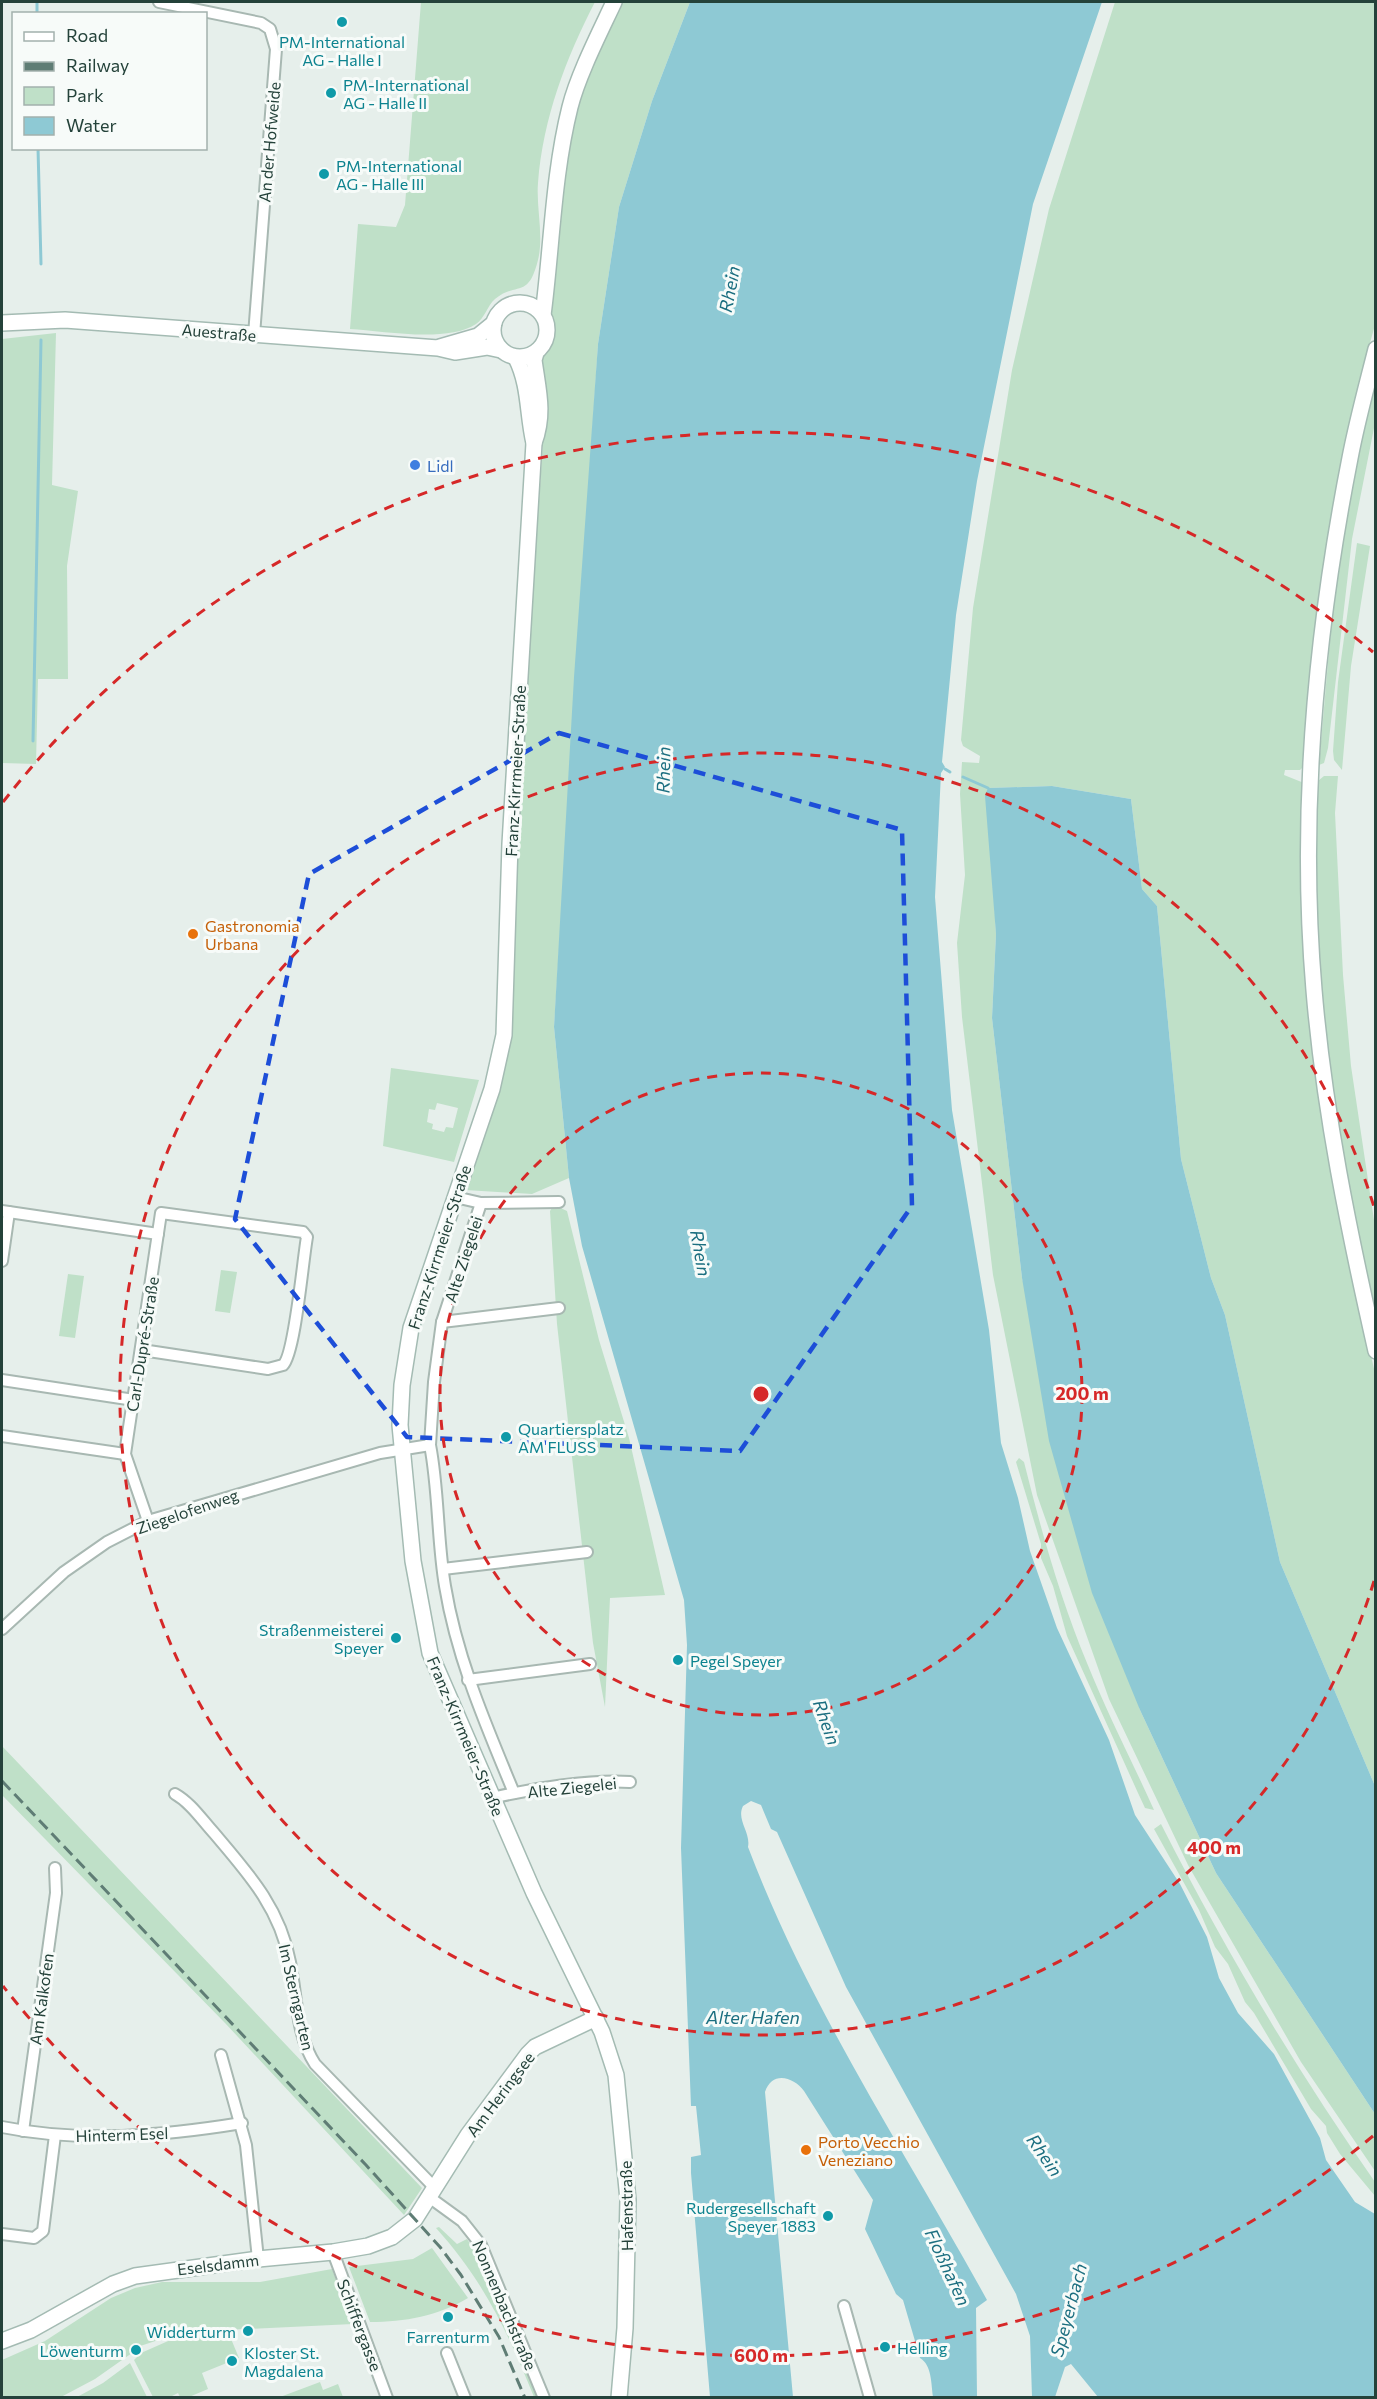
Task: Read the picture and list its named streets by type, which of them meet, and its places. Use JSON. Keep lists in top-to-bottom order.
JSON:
{
  "streets": {
    "street": [
      "An der Hofweide",
      "Auestraße",
      "Franz-Kirrmeier-Straße",
      "Alte Ziegelei",
      "Carl-Dupré-Straße",
      "Ziegelofenweg",
      "Im Sterngarten",
      "Am Kalkofen",
      "Am Heringsee",
      "Hinterm Esel",
      "Hafenstraße",
      "Eselsdamm",
      "Nonnenbachstraße",
      "Schiffergasse"
    ]
  },
  "crossings": [
    ["An der Hofweide", "Auestraße"],
    ["Auestraße", "Franz-Kirrmeier-Straße"],
    ["Franz-Kirrmeier-Straße", "Alte Ziegelei"],
    ["Franz-Kirrmeier-Straße", "Ziegelofenweg"],
    ["Franz-Kirrmeier-Straße", "Am Heringsee"],
    ["Franz-Kirrmeier-Straße", "Hafenstraße"],
    ["Carl-Dupré-Straße", "Ziegelofenweg"],
    ["Im Sterngarten", "Am Heringsee"],
    ["Im Sterngarten", "Eselsdamm"],
    ["Im Sterngarten", "Nonnenbachstraße"],
    ["Am Kalkofen", "Hinterm Esel"],
    ["Am Heringsee", "Hafenstraße"],
    ["Am Heringsee", "Eselsdamm"],
    ["Am Heringsee", "Nonnenbachstraße"],
    ["Eselsdamm", "Nonnenbachstraße"],
    ["Eselsdamm", "Schiffergasse"]
  ],
  "water": [
    "Rhein",
    "Alter Hafen",
    "Floßhafen",
    "Speyerbach"
  ],
  "places": [
    "PM-International AG - Halle I",
    "PM-International AG - Halle II",
    "PM-International AG - Halle III",
    "Lidl",
    "Gastronomia Urbana",
    "Quartiersplatz AM FLUSS",
    "Straßenmeisterei Speyer",
    "Pegel Speyer",
    "Porto Vecchio Veneziano",
    "Rudergesellschaft Speyer 1883",
    "Farrenturm",
    "Widderturm",
    "Helling",
    "Löwenturm",
    "Kloster St. Magdalena"
  ],
  "legend": [
    "Road",
    "Railway",
    "Park",
    "Water"
  ],
  "rings": ["200 m", "400 m", "600 m"]
}
